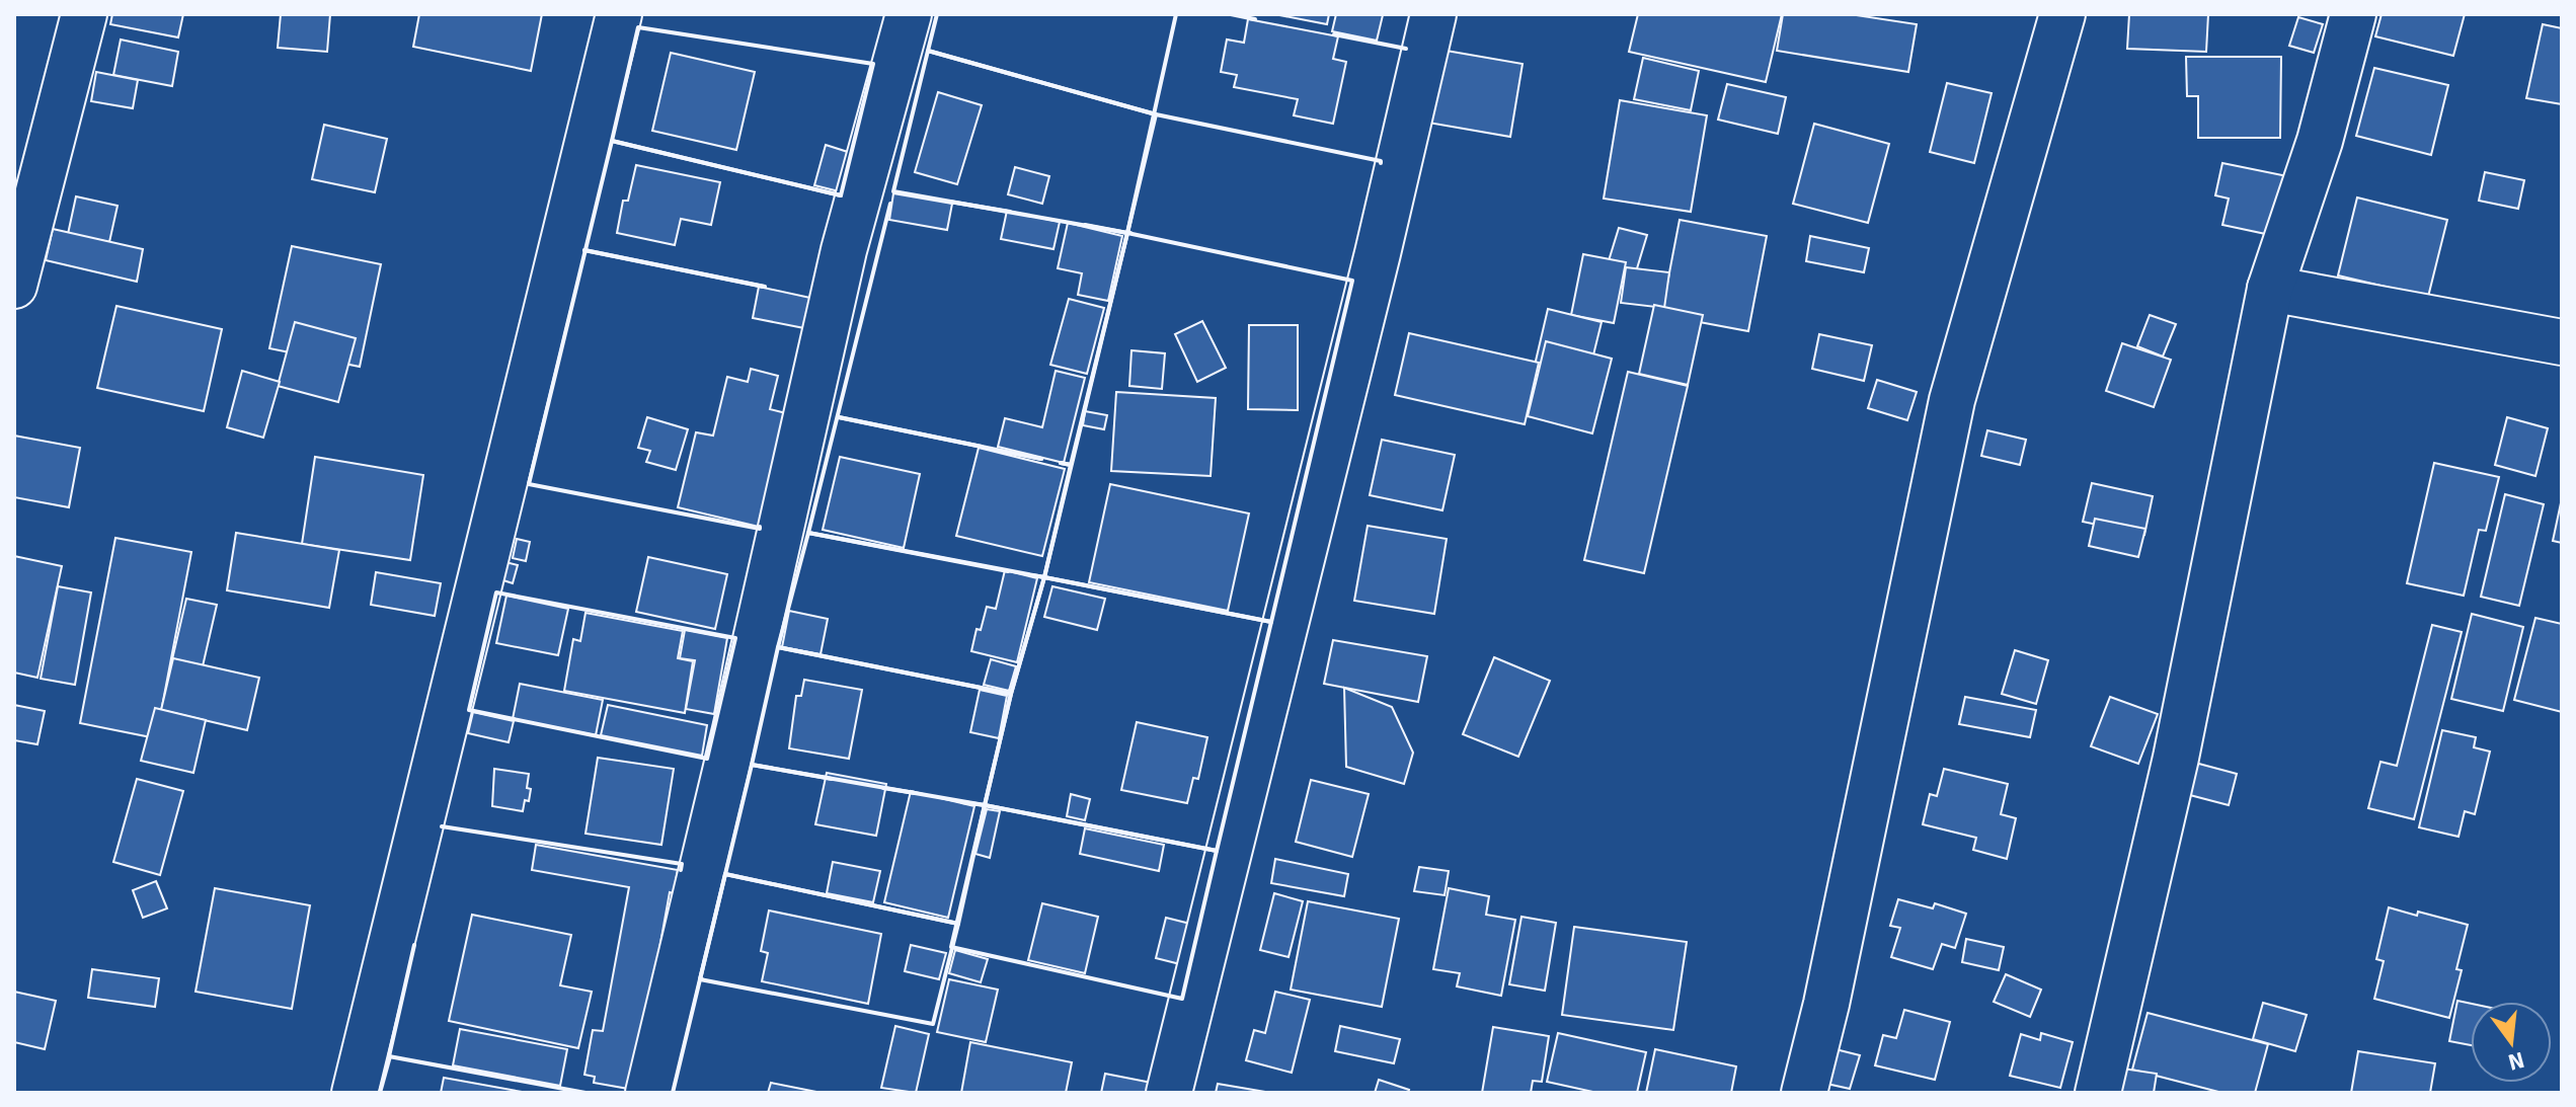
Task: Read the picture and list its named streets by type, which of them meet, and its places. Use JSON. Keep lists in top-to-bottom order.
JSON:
{
  "north": "bottom"
}
